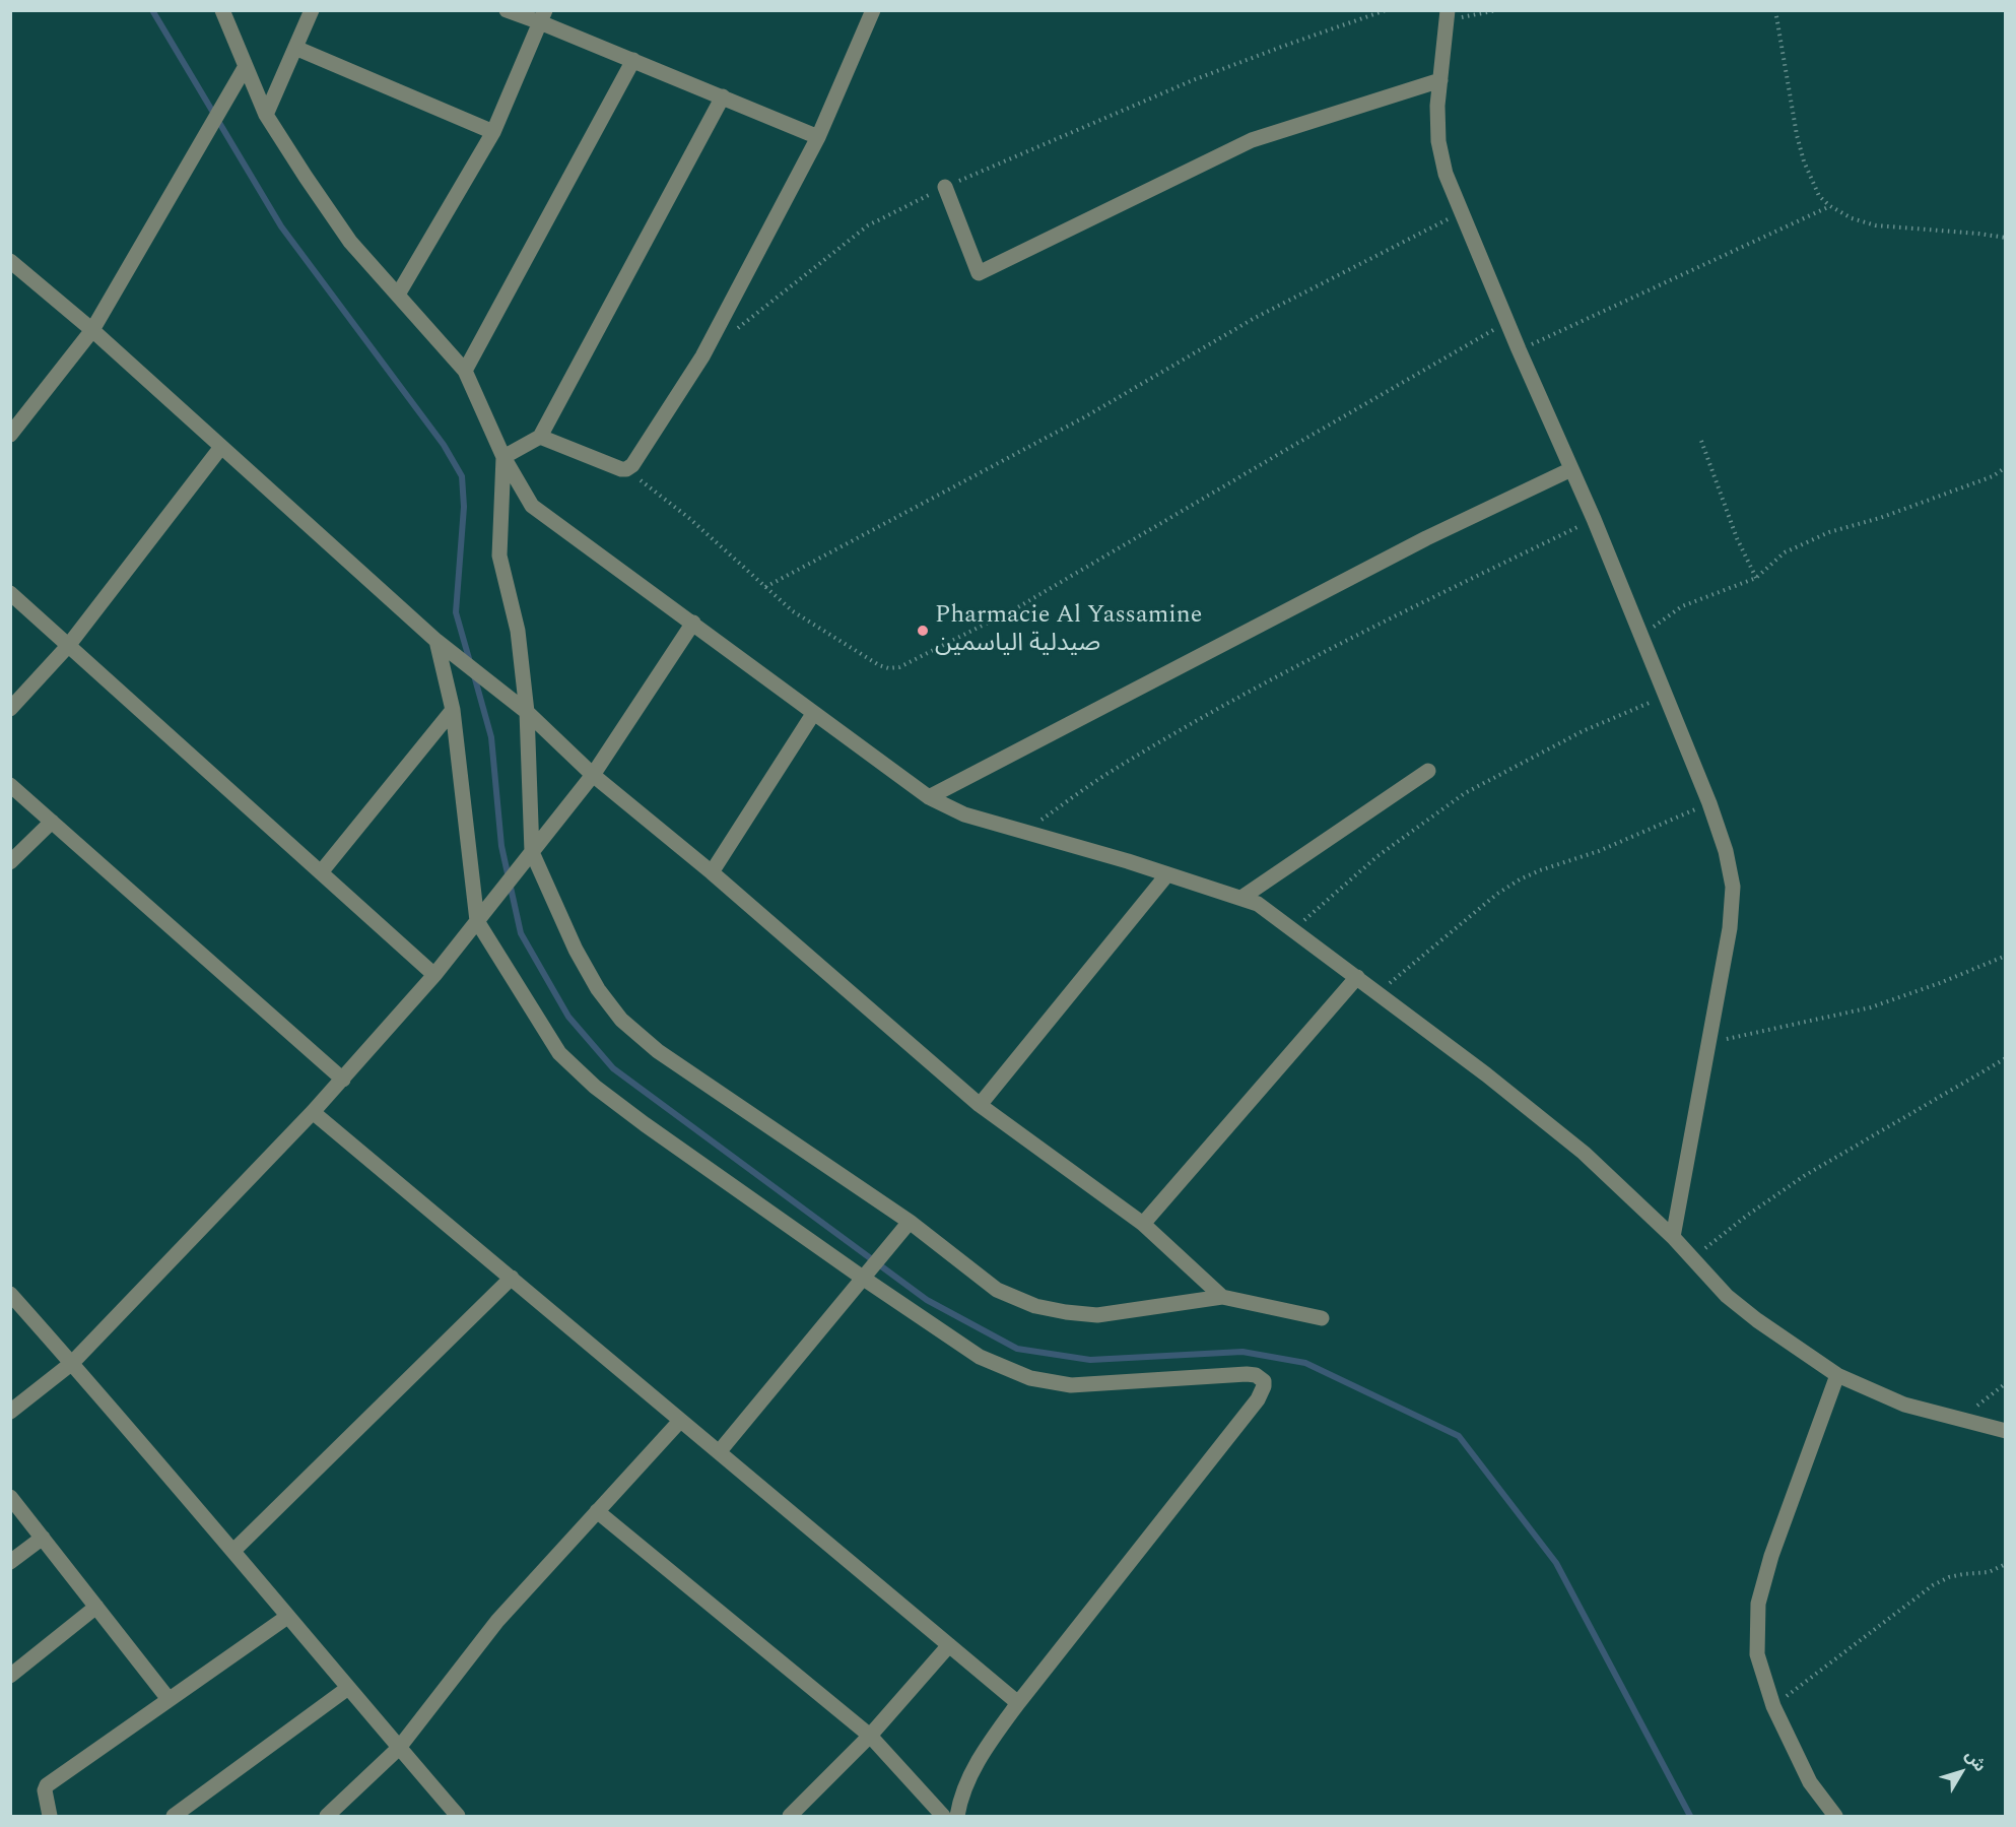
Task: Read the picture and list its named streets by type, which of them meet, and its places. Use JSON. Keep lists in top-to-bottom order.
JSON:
{
  "places": ["Pharmacie Al Yassamine صيدلية الياسمين"],
  "north": "top right"
}
